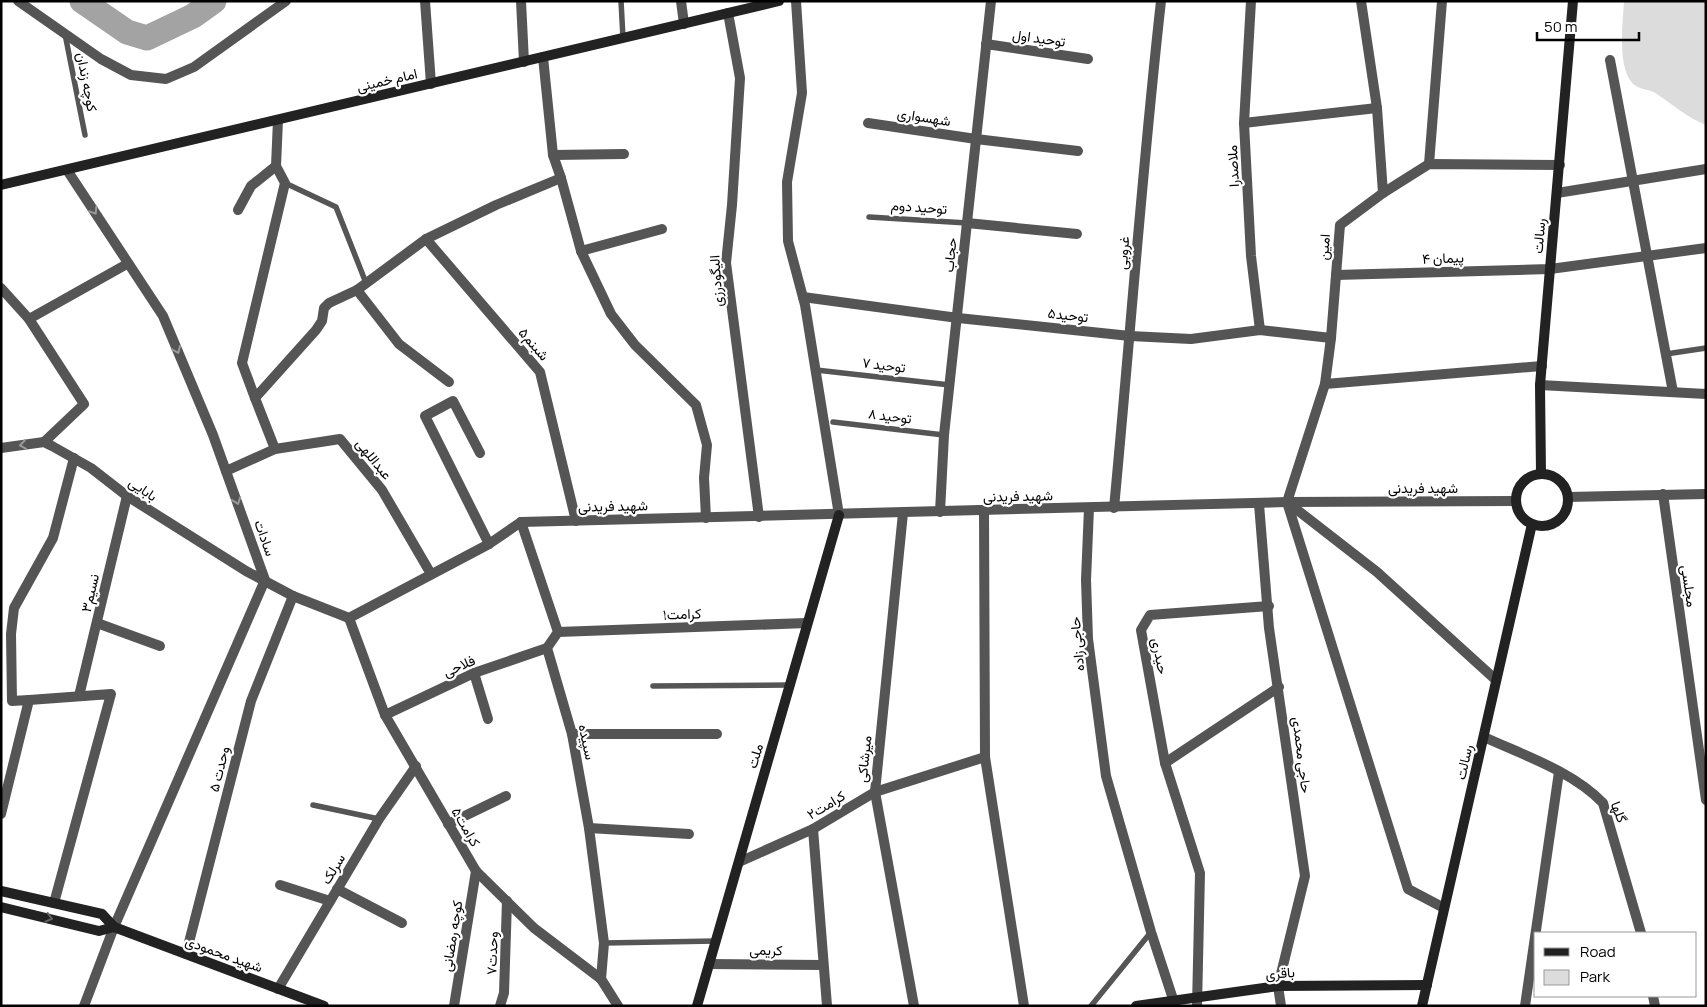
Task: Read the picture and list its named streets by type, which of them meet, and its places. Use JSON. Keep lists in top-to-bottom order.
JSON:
{
  "streets": {
    "street": [
      "توحید اول",
      "امام خمینی",
      "شهسواری",
      "ملاصدرا",
      "رسالت",
      "امین",
      "غروبی",
      "حجاب",
      "پیمان ۴",
      "الیگودرزی",
      "توحید۵",
      "شبنم۵",
      "عبداللهی",
      "شهید فریدنی",
      "بابایی",
      "سادات",
      "مجلسی",
      "نسیم۳",
      "کرامت۱",
      "حاجی زاده",
      "حیدری",
      "فلاحی",
      "سپیده",
      "حاجی محمدی",
      "ملت",
      "میرشاکی",
      "وحدت ۵",
      "کرامت۲",
      "گلها",
      "کرامت۵",
      "سرلک",
      "کوچه رمضانی",
      "کریمی",
      "۷وحدت",
      "شهید محمودی",
      "باقری"
    ],
    "lane": [
      "کوچه زندان",
      "توحید دوم",
      "توحید ۷",
      "توحید ۸"
    ]
  },
  "crossings": [
    ["توحید اول", "حجاب"],
    ["امام خمینی", "الیگودرزی"],
    ["امام خمینی", "سادات"],
    ["شهسواری", "حجاب"],
    ["ملاصدرا", "توحید۵"],
    ["توحید دوم", "حجاب"],
    ["رسالت", "پیمان ۴"],
    ["رسالت", "شهید فریدنی"],
    ["رسالت", "گلها"],
    ["رسالت", "باقری"],
    ["امین", "پیمان ۴"],
    ["امین", "توحید۵"],
    ["امین", "شهید فریدنی"],
    ["غروبی", "توحید۵"],
    ["غروبی", "شهید فریدنی"],
    ["حجاب", "توحید۵"],
    ["حجاب", "توحید ۷"],
    ["حجاب", "توحید ۸"],
    ["حجاب", "شهید فریدنی"],
    ["الیگودرزی", "شهید فریدنی"],
    ["شبنم۵", "شهید فریدنی"],
    ["عبداللهی", "سادات"],
    ["شهید فریدنی", "حاجی زاده"],
    ["شهید فریدنی", "حاجی محمدی"],
    ["شهید فریدنی", "ملت"],
    ["شهید فریدنی", "میرشاکی"],
    ["بابایی", "سادات"],
    ["بابایی", "نسیم۳"],
    ["بابایی", "وحدت ۵"],
    ["بابایی", "کرامت۵"],
    ["کرامت۱", "ملت"],
    ["حاجی زاده", "باقری"],
    ["حیدری", "حاجی محمدی"],
    ["فلاحی", "سپیده"],
    ["فلاحی", "کرامت۵"],
    ["سپیده", "کرامت۵"],
    ["حاجی محمدی", "باقری"],
    ["ملت", "کرامت۲"],
    ["ملت", "کریمی"],
    ["میرشاکی", "کرامت۲"],
    ["وحدت ۵", "شهید محمودی"],
    ["کرامت۵", "سرلک"],
    ["کرامت۵", "کوچه رمضانی"],
    ["کرامت۵", "۷وحدت"],
    ["سرلک", "شهید محمودی"]
  ],
  "one_way": ["سادات"],
  "legend": ["Road", "Park"],
  "scale_bar": "50 m"
}
